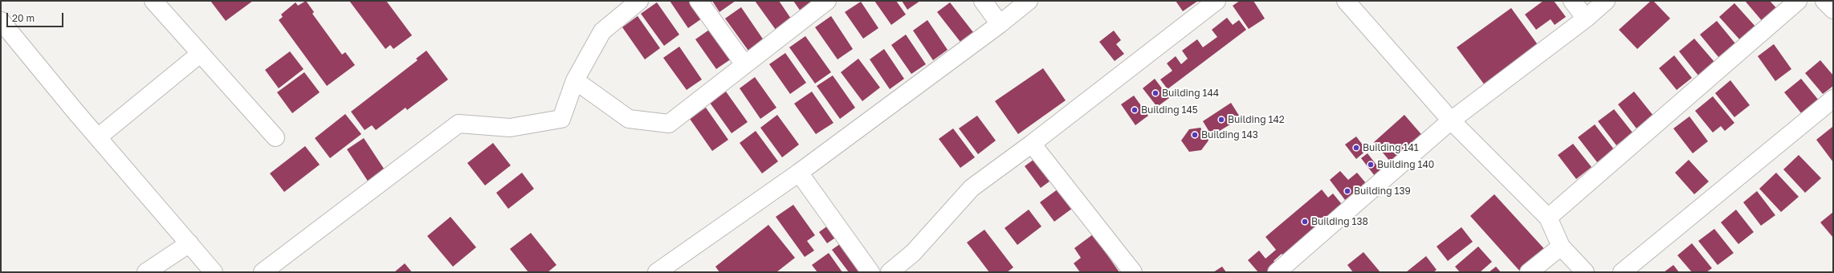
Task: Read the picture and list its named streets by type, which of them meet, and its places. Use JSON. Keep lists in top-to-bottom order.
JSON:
{
  "places": [
    "Building 144",
    "Building 145",
    "Building 142",
    "Building 143",
    "Building 141",
    "Building 140",
    "Building 139",
    "Building 138"
  ],
  "scale_bar": "20 m"
}
